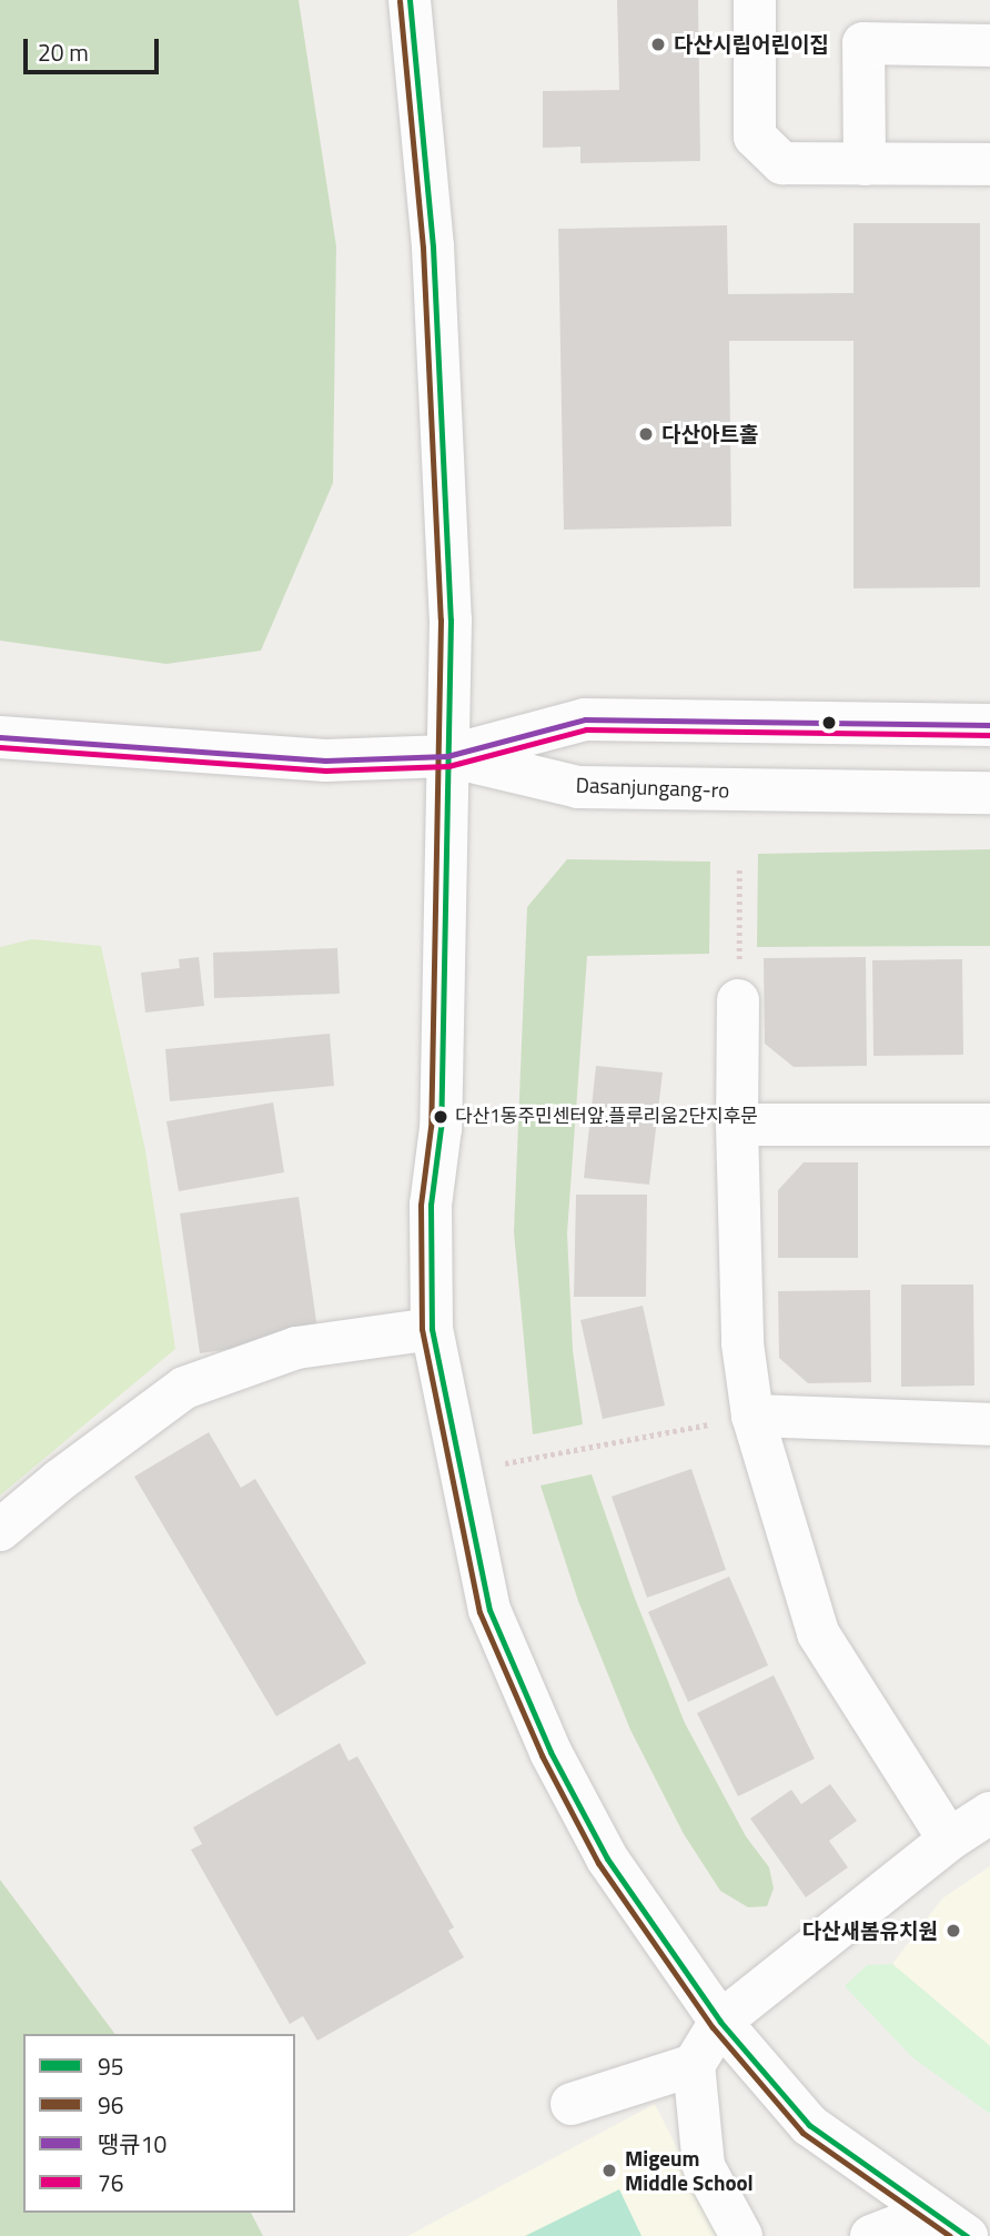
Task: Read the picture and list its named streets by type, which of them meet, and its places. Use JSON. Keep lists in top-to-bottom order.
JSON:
{
  "streets": {
    "street": ["Dasanjungang-ro"]
  },
  "places": [
    "다산시립어린이집",
    "다산아트홀",
    "다산1동주민센터앞.플루리움2단지후문",
    "다산새봄유치원",
    "Migeum Middle School"
  ],
  "lines": [
    "transit line 95",
    "transit line 96",
    "transit line 땡큐10",
    "transit line 76"
  ],
  "legend": [
    "95",
    "96",
    "땡큐10",
    "76"
  ],
  "scale_bar": "20 m"
}
